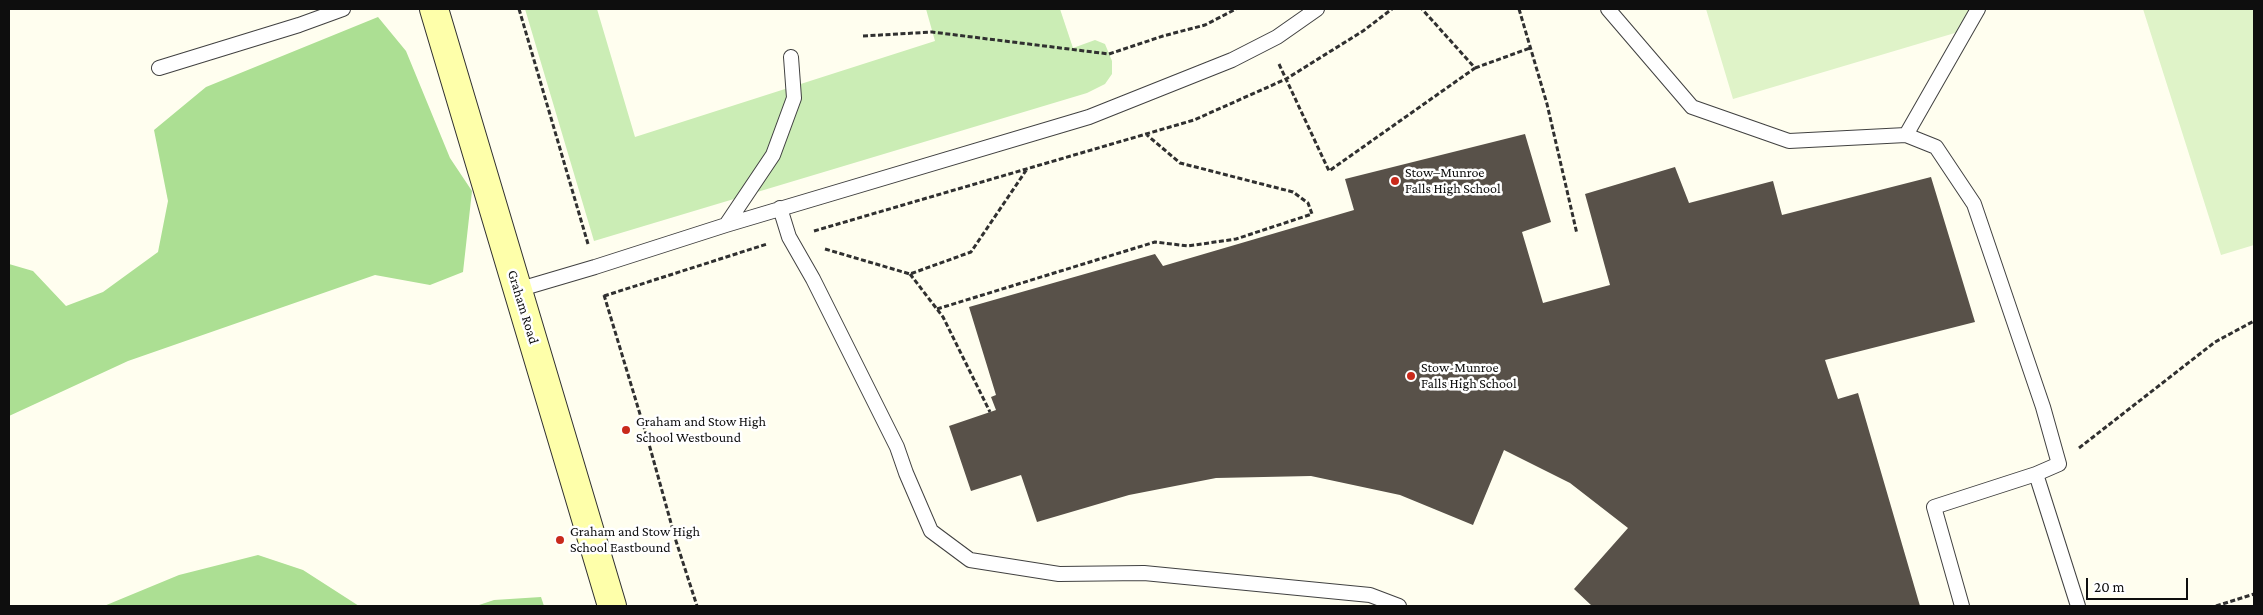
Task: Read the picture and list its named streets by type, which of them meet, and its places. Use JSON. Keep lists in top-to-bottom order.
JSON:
{
  "streets": {
    "main road": ["Graham Road"]
  },
  "places": [
    "Stow–Munroe Falls High School",
    "Stow-Munroe Falls High School",
    "Graham and Stow High School Westbound",
    "Graham and Stow High School Eastbound"
  ],
  "scale_bar": "20 m"
}
